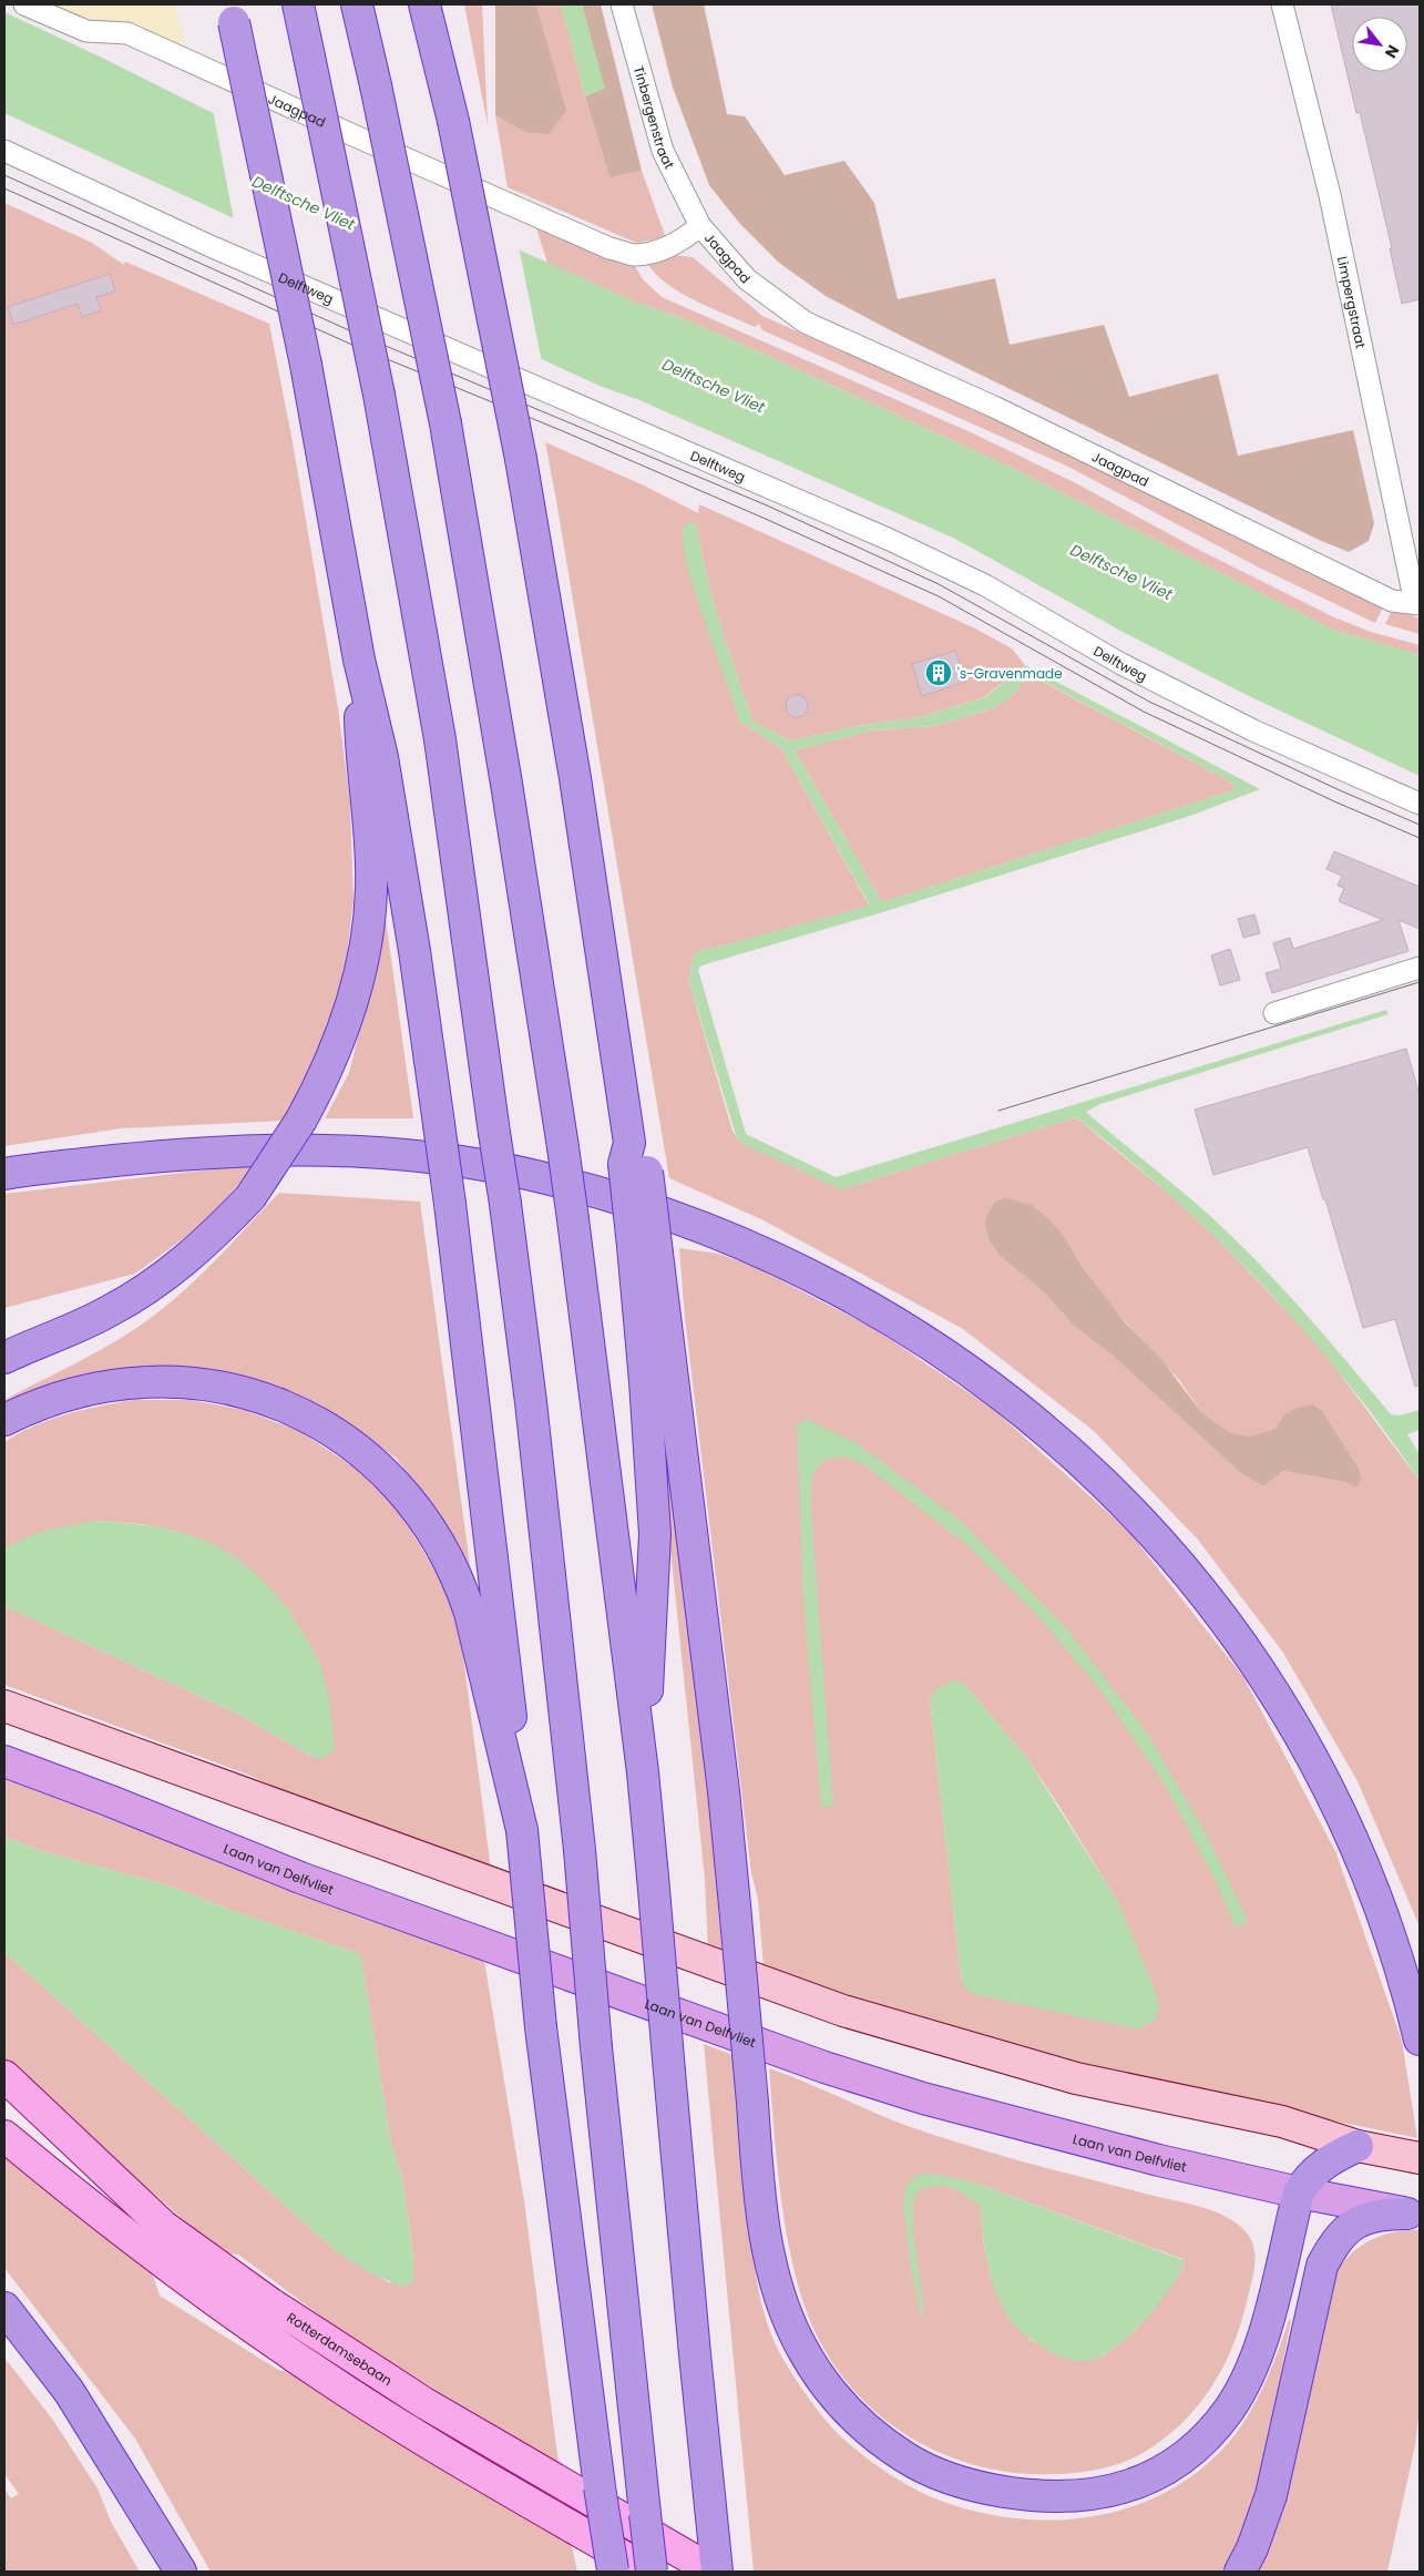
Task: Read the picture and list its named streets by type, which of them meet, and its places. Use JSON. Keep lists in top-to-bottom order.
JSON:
{
  "streets": {
    "highway": ["Laan van Delfvliet"],
    "main road": ["Rotterdamsebaan"],
    "street": [
      "Jaagpad",
      "Tinbergenstraat",
      "Delftweg",
      "Limpergstraat"
    ]
  },
  "crossings": [
    ["Jaagpad", "Tinbergenstraat"],
    ["Jaagpad", "Limpergstraat"]
  ],
  "water": ["Delftsche Vliet"],
  "places": {
    "building": ["'s-Gravenmade"]
  },
  "north": "bottom right"
}
